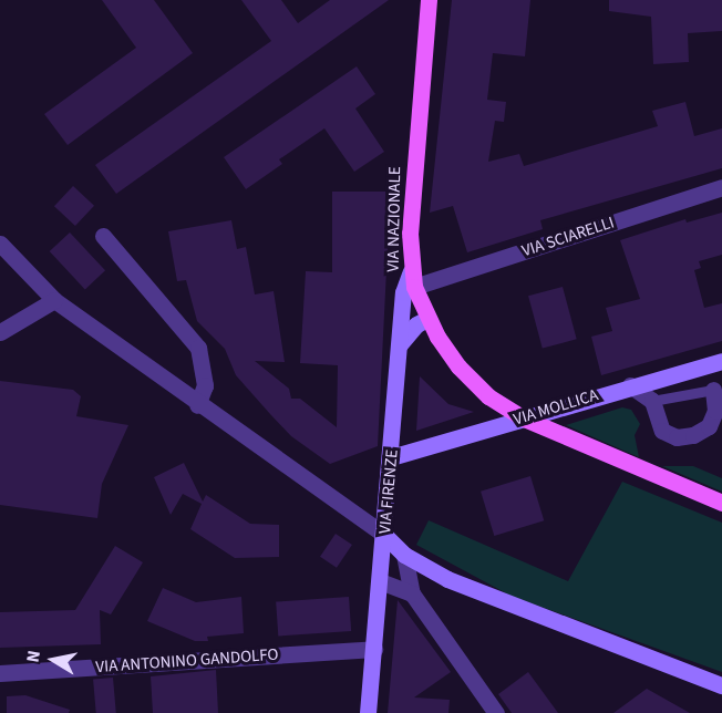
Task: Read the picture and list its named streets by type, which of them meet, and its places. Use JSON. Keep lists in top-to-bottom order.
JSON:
{
  "streets": {
    "main road": ["VIA NAZIONALE"],
    "street": [
      "VIA SCIARELLI",
      "VIA MOLLICA",
      "VIA FIRENZE",
      "VIA ANTONINO GANDOLFO"
    ]
  },
  "crossings": [
    ["VIA NAZIONALE", "VIA SCIARELLI"],
    ["VIA NAZIONALE", "VIA MOLLICA"],
    ["VIA NAZIONALE", "VIA FIRENZE"],
    ["VIA SCIARELLI", "VIA FIRENZE"],
    ["VIA MOLLICA", "VIA FIRENZE"],
    ["VIA FIRENZE", "VIA ANTONINO GANDOLFO"]
  ],
  "north": "left"
}
